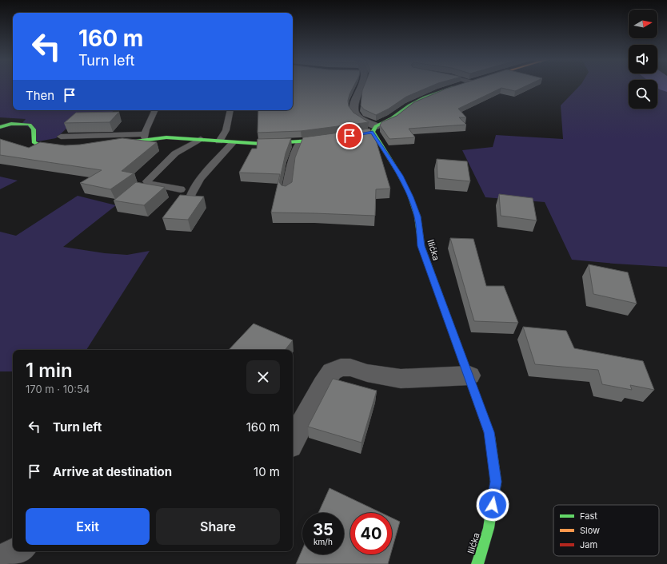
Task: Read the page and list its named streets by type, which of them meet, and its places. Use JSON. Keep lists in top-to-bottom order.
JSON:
{
  "streets": {
    "street": ["Ilićka"]
  },
  "legend": ["Fast", "Slow", "Jam"],
  "north": "right",
  "page": {
    "turn": ["160 m", "Turn left"],
    "then": "Then",
    "heading": ["1 min", "170 m · 10:54"],
    "list": [
      {
        "name": "Turn left",
        "value": "160 m"
      },
      {
        "name": "Arrive at destination",
        "value": "10 m"
      }
    ],
    "buttons": ["Exit", "Share"],
    "speed": "35 km/h",
    "limit": "40"
  }
}
